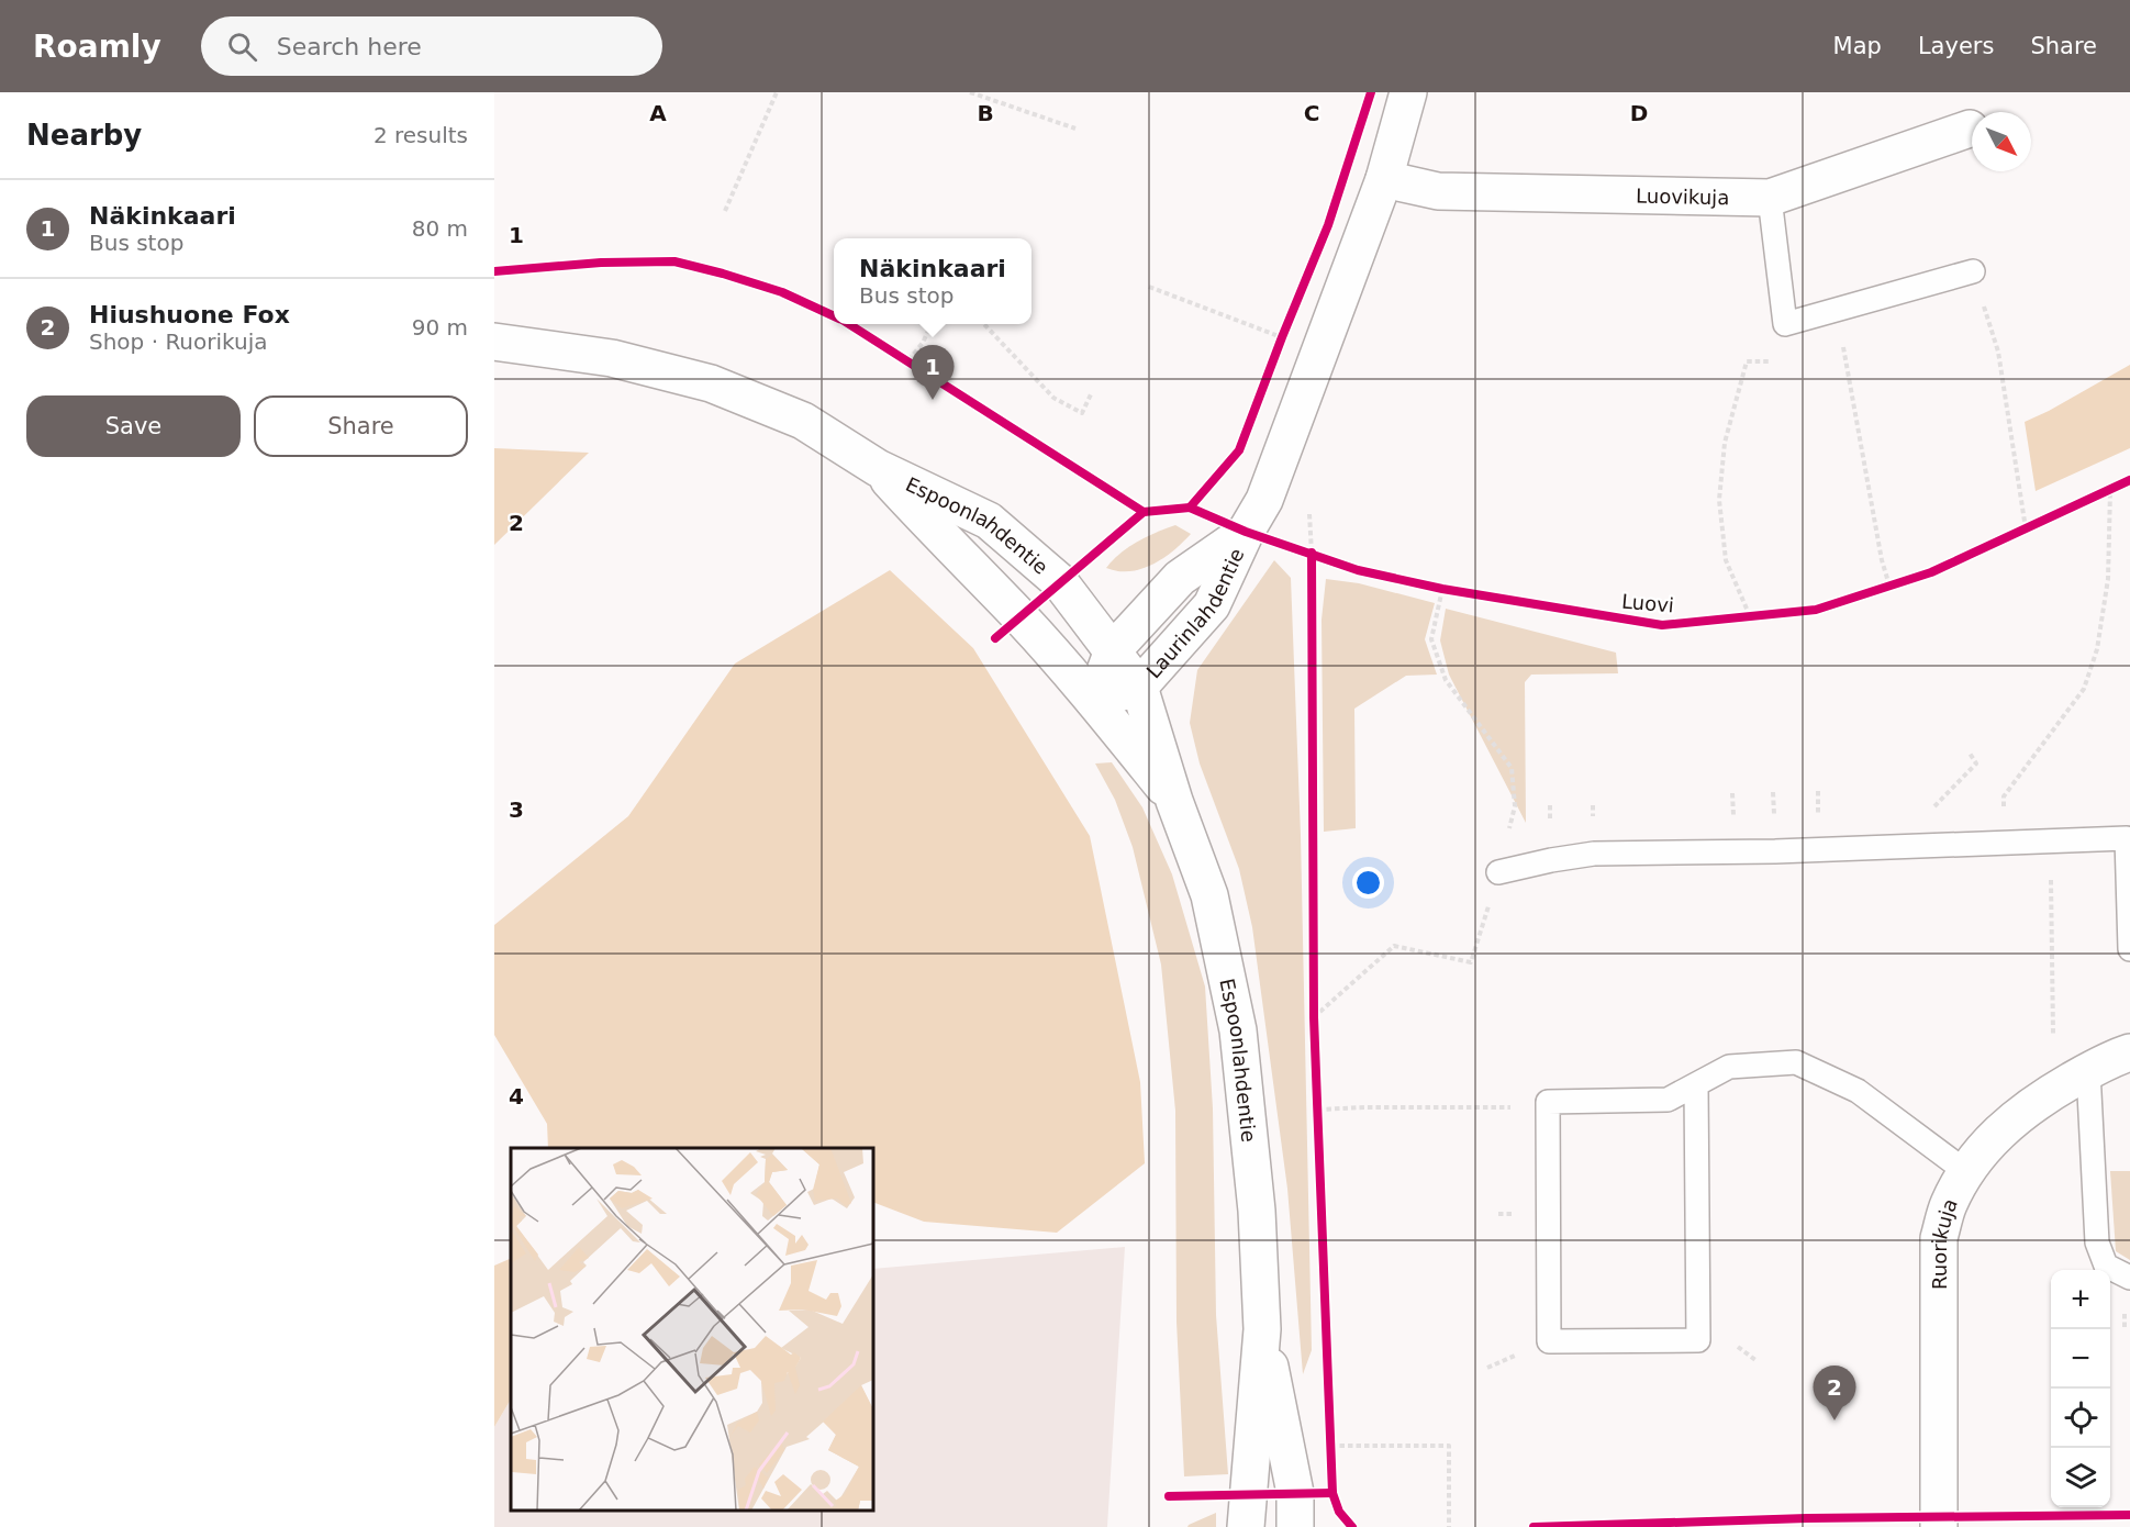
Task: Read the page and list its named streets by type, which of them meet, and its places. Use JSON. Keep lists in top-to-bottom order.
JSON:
{
  "streets": {
    "street": [
      "Luovikuja",
      "Espoonlahdentie",
      "Laurinlahdentie",
      "Ruorikuja"
    ],
    "cycle path": ["Luovi"]
  },
  "crossings": [
    ["Luovikuja", "Laurinlahdentie"],
    ["Espoonlahdentie", "Laurinlahdentie"]
  ],
  "north": "bottom right",
  "page": {
    "header": "Roamly",
    "search": "Search here",
    "nav": ["Map", "Layers", "Share"],
    "heading": ["Nearby", "2 results"],
    "list": [
      {
        "mark": "1",
        "name": "Näkinkaari",
        "note": "Bus stop",
        "value": "80 m"
      },
      {
        "mark": "2",
        "name": "Hiushuone Fox",
        "note": "Shop · Ruorikuja",
        "value": "90 m"
      }
    ],
    "popup": ["Näkinkaari", "Bus stop"],
    "pins": ["1", "2"],
    "buttons": ["Save", "Share"],
    "map_buttons": ["+", "−"]
  },
  "grid": {
    "columns": [
      "A",
      "B",
      "C",
      "D"
    ],
    "rows": [
      "1",
      "2",
      "3",
      "4"
    ]
  }
}
